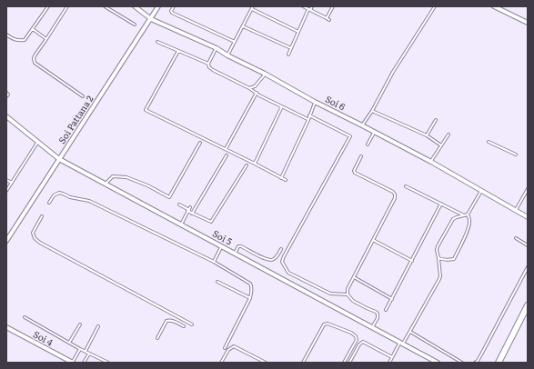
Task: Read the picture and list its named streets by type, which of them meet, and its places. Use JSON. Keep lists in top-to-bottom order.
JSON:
{
  "streets": {
    "street": [
      "Soi 6",
      "Soi Pattana 2",
      "Soi 5",
      "Soi 4"
    ]
  },
  "crossings": [
    ["Soi 6", "Soi Pattana 2"],
    ["Soi Pattana 2", "Soi 5"]
  ]
}
